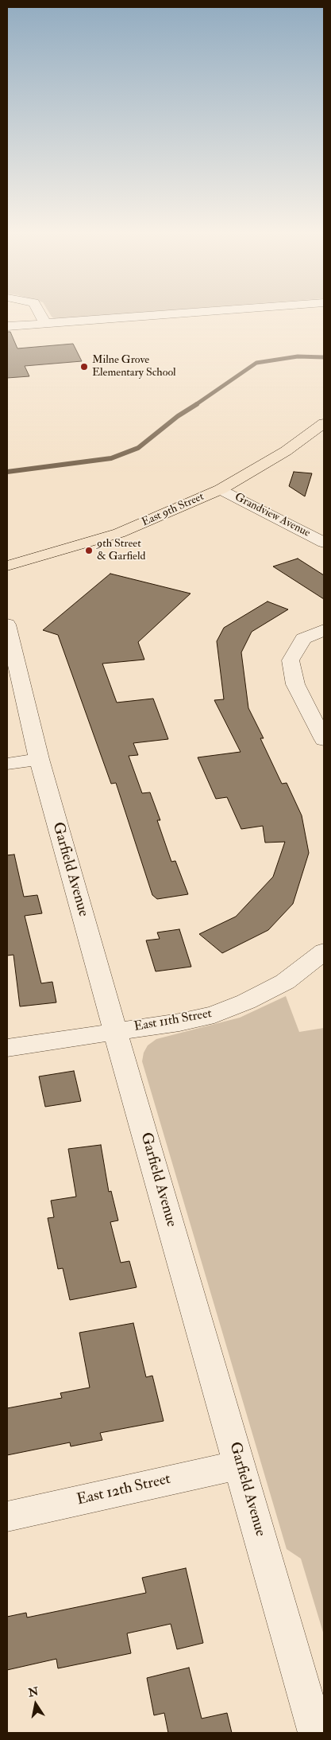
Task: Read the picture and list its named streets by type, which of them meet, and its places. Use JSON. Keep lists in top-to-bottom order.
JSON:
{
  "streets": {
    "main road": ["East 9th Street"],
    "street": [
      "Grandview Avenue",
      "Garfield Avenue",
      "East 11th Street",
      "East 12th Street"
    ]
  },
  "crossings": [
    ["East 9th Street", "Grandview Avenue"],
    ["Garfield Avenue", "East 11th Street"],
    ["Garfield Avenue", "East 12th Street"]
  ],
  "places": ["Milne Grove Elementary School", "9th Street & Garfield"],
  "north": "top"
}
